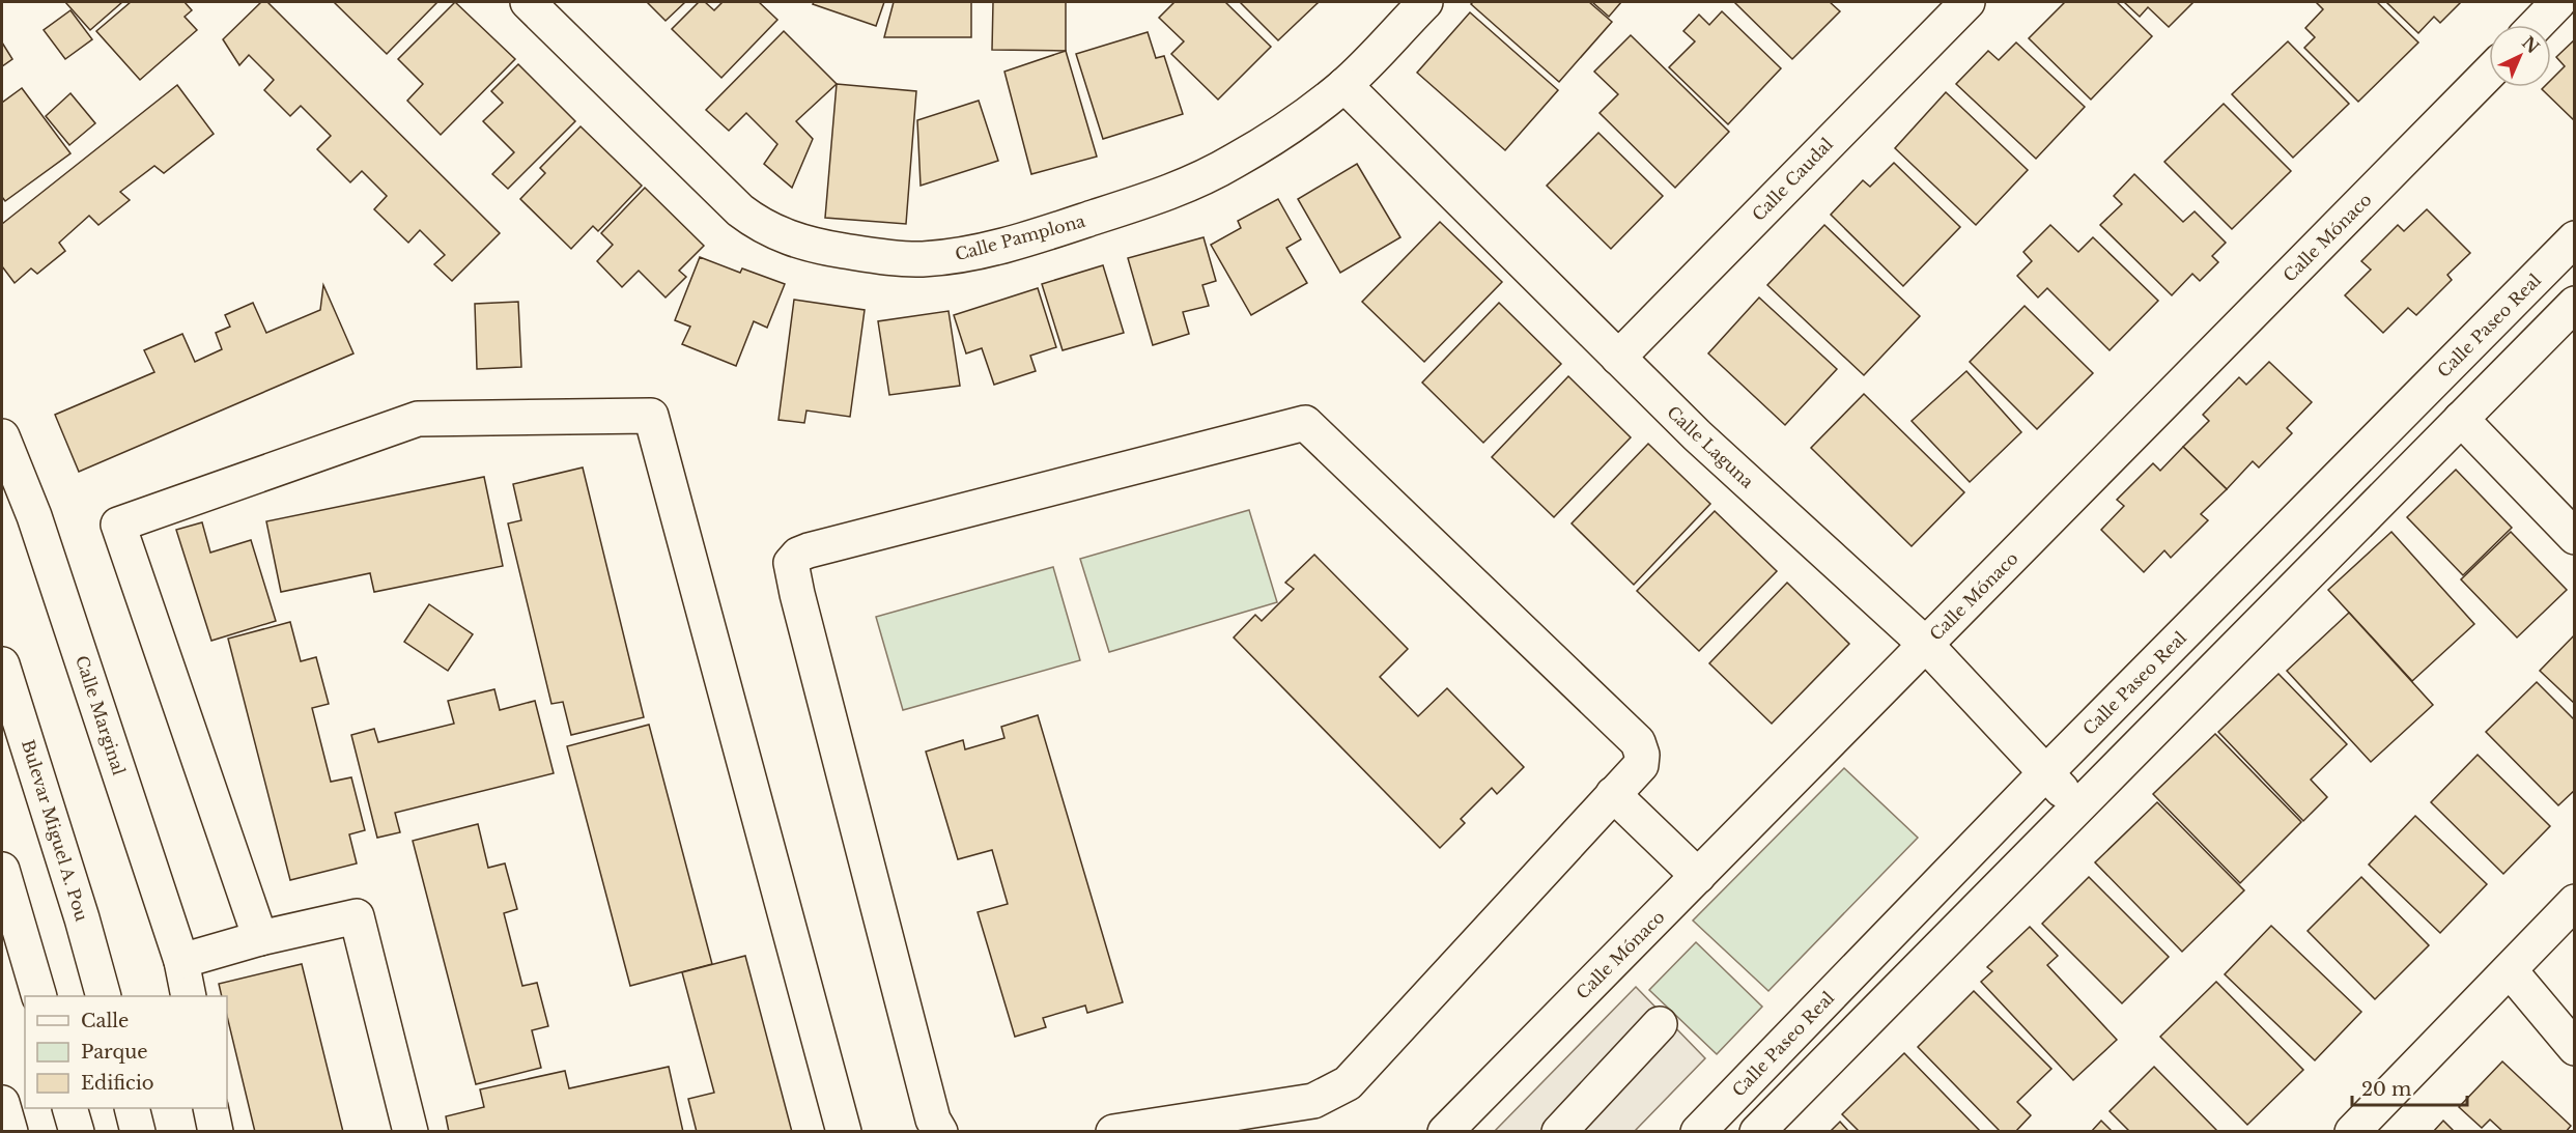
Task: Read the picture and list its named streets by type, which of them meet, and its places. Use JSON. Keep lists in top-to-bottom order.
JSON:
{
  "streets": {
    "street": [
      "Calle Caudal",
      "Calle Pamplona",
      "Calle Mónaco",
      "Calle Paseo Real",
      "Calle Laguna",
      "Calle Marginal",
      "Bulevar Miguel A. Pou"
    ]
  },
  "crossings": [
    ["Calle Caudal", "Calle Laguna"],
    ["Calle Pamplona", "Calle Laguna"],
    ["Calle Mónaco", "Calle Laguna"],
    ["Calle Paseo Real", "Calle Laguna"]
  ],
  "legend": ["Calle", "Parque", "Edificio"],
  "scale_bar": "20 m",
  "north": "top right"
}
